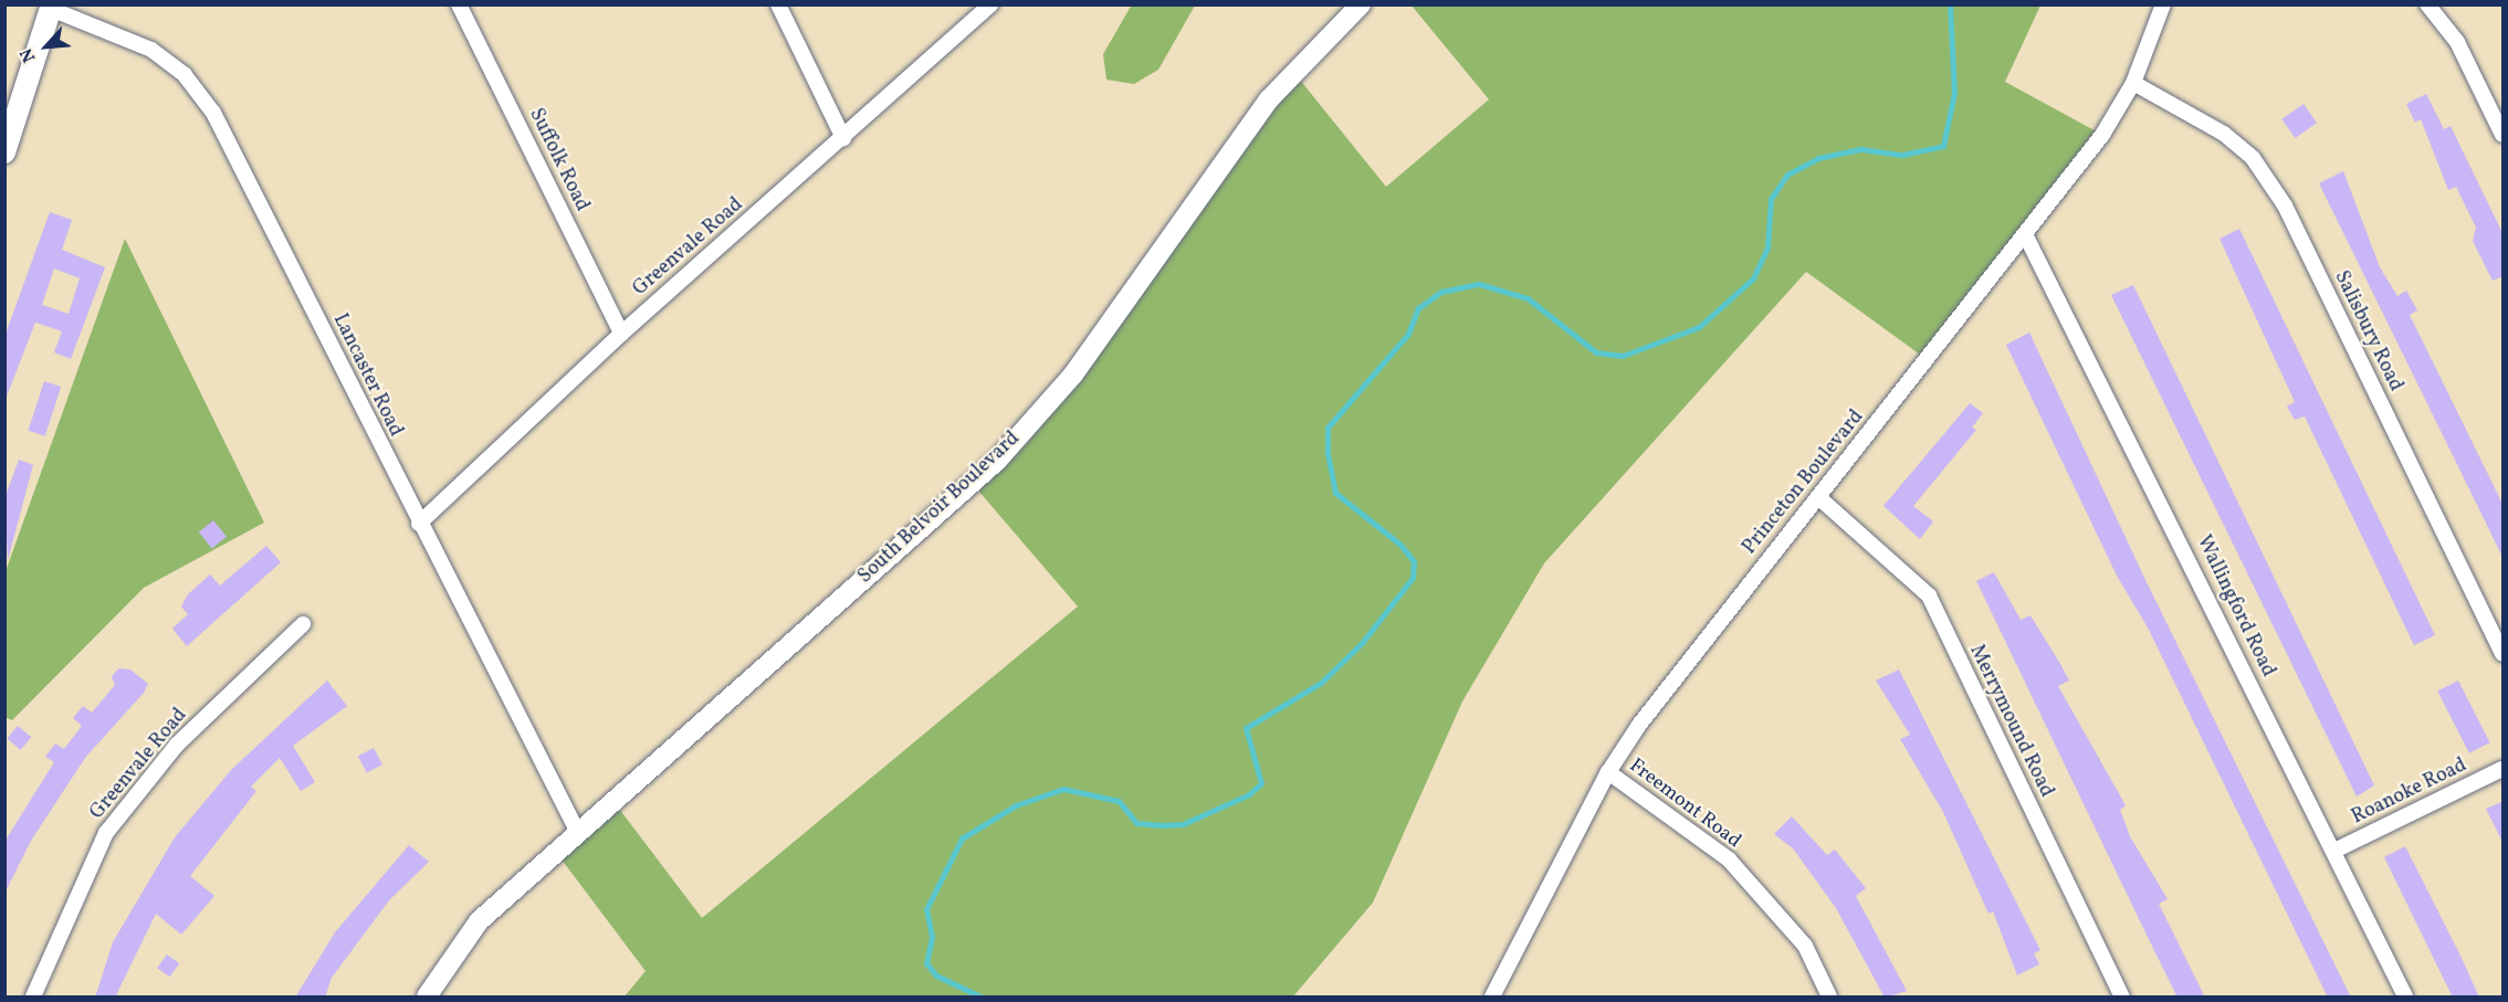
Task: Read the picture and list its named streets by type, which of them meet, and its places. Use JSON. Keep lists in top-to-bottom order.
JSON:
{
  "streets": {
    "street": [
      "Suffolk Road",
      "Greenvale Road",
      "Salisbury Road",
      "Lancaster Road",
      "Princeton Boulevard",
      "South Belvoir Boulevard",
      "Wallingford Road",
      "Merrymound Road",
      "Roanoke Road",
      "Freemont Road"
    ]
  },
  "crossings": [
    ["Suffolk Road", "Greenvale Road"],
    ["Greenvale Road", "Lancaster Road"],
    ["Salisbury Road", "Princeton Boulevard"],
    ["Lancaster Road", "South Belvoir Boulevard"],
    ["Princeton Boulevard", "Wallingford Road"],
    ["Princeton Boulevard", "Merrymound Road"],
    ["Princeton Boulevard", "Freemont Road"],
    ["Wallingford Road", "Roanoke Road"]
  ],
  "north": "bottom left"
}
